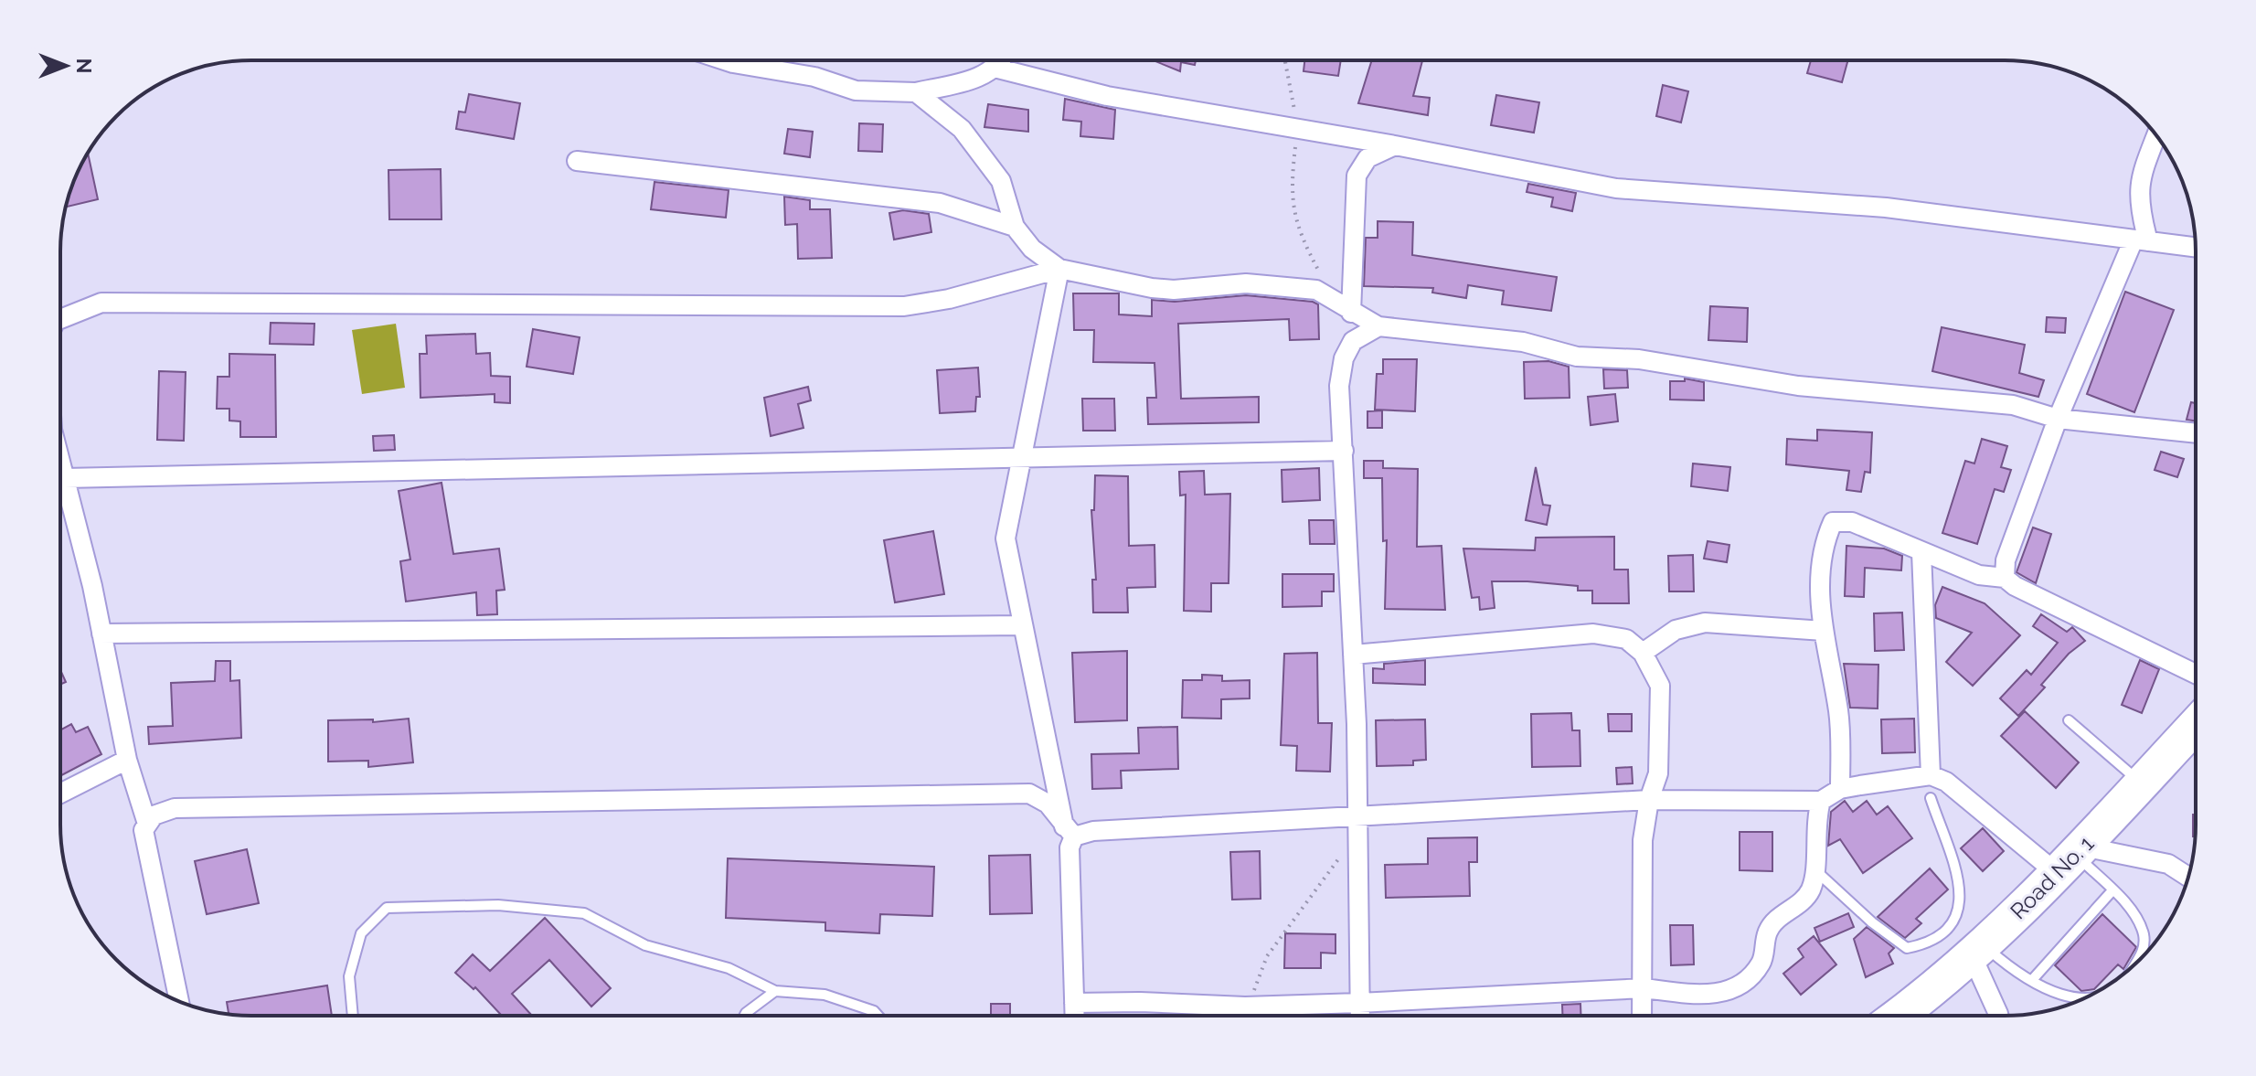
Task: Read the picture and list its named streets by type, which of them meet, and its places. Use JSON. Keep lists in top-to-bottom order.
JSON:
{
  "streets": {
    "highway": ["Road No. 1"]
  },
  "north": "right"
}
